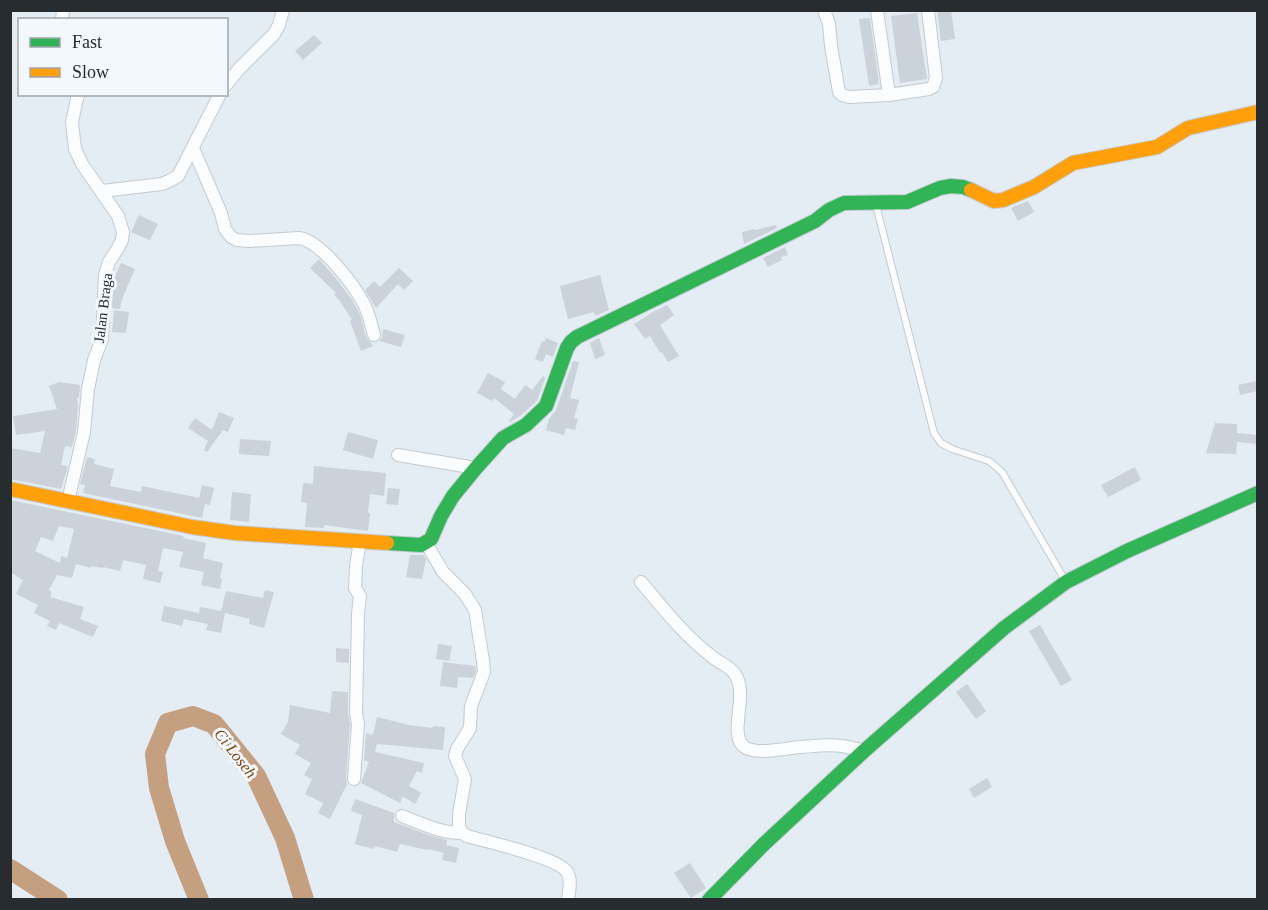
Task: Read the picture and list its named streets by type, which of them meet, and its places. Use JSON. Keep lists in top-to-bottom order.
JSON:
{
  "streets": {
    "street": ["Jalan Braga"]
  },
  "water": ["Ci Loseh"],
  "legend": ["Fast", "Slow"]
}
